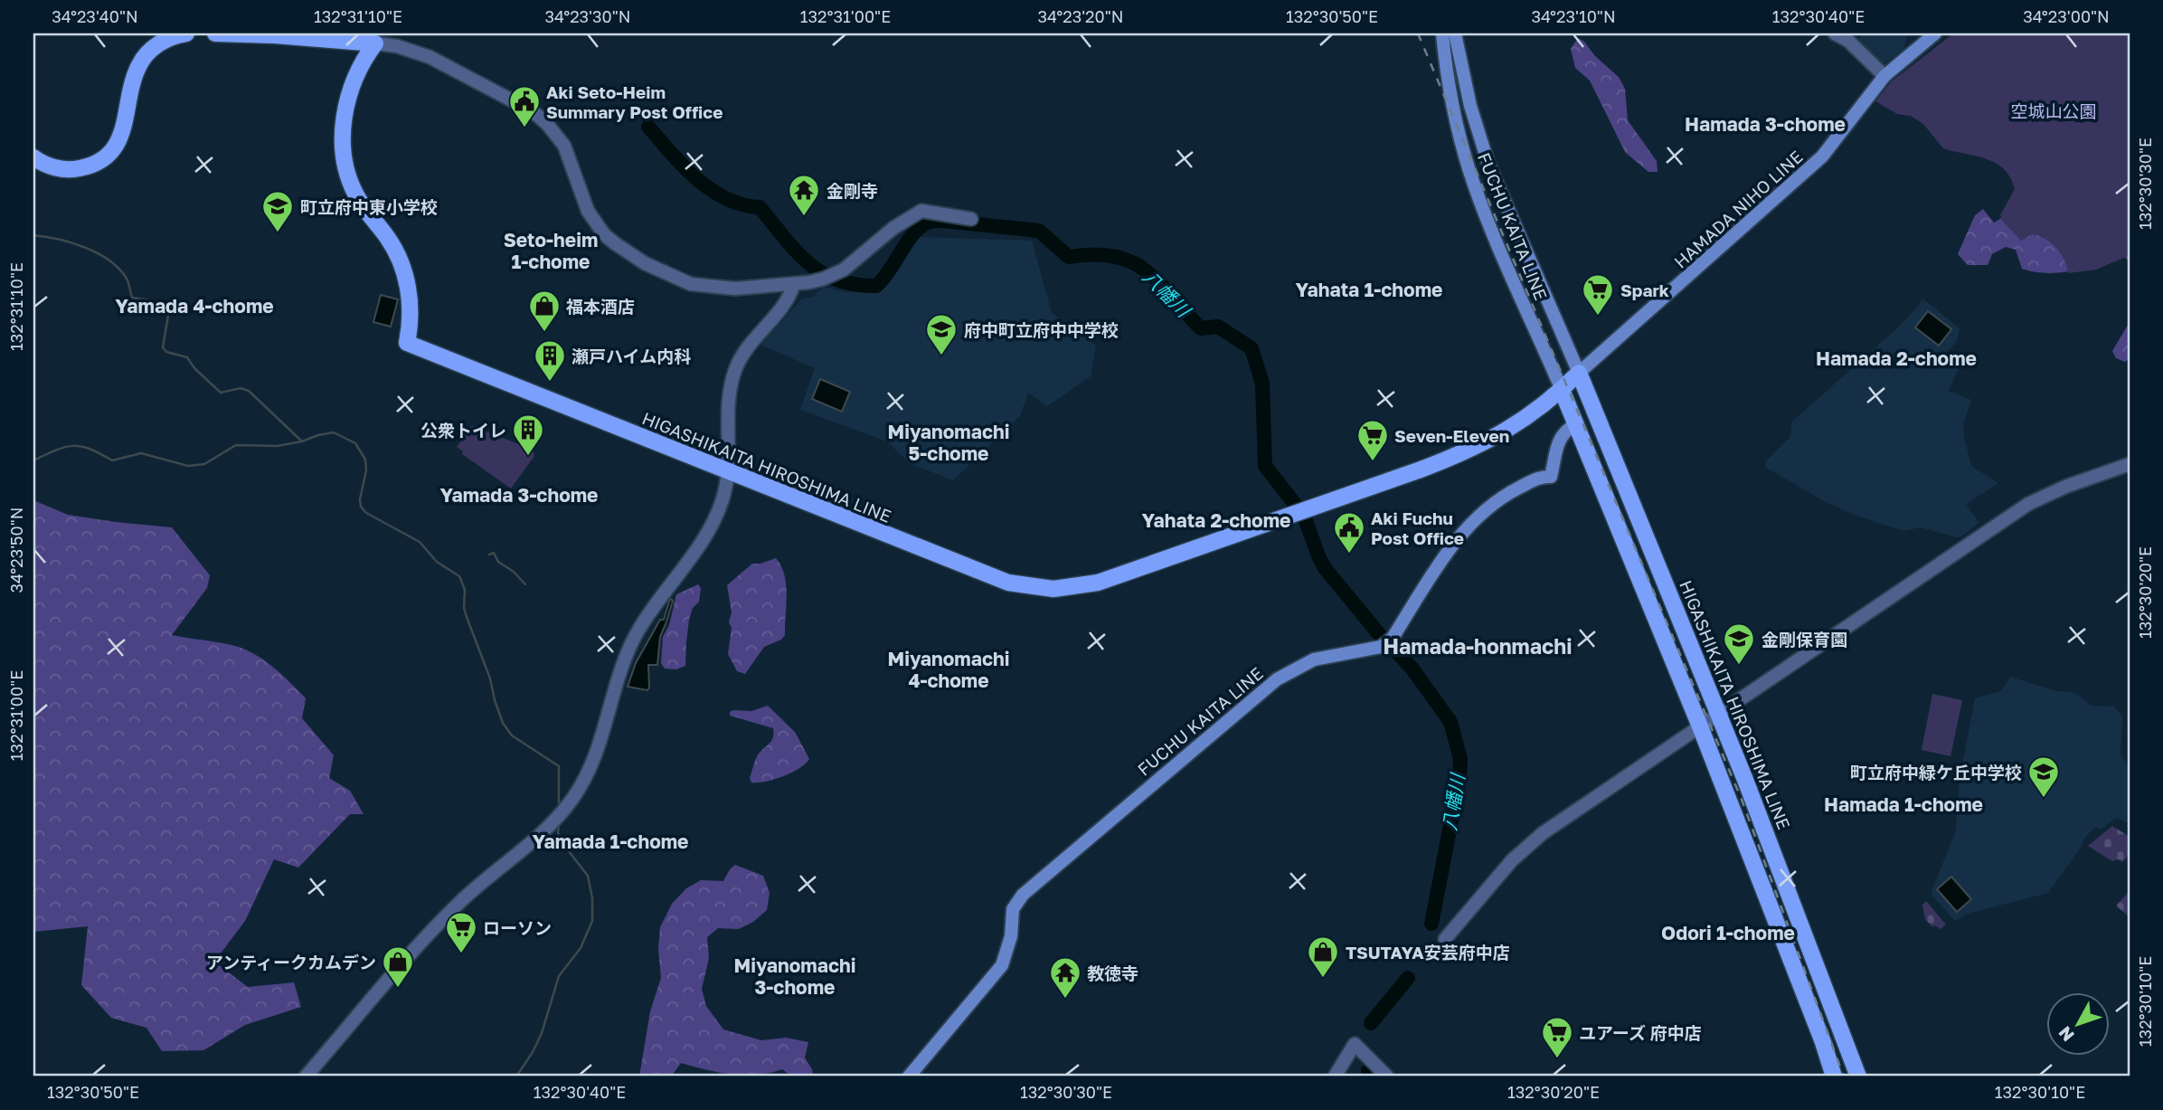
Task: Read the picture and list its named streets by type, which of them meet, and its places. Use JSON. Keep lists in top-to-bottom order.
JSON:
{
  "streets": {
    "main road": ["HAMADA NIHO LINE", "FUCHU KAITA LINE", "HIGASHIKAITA HIROSHIMA LINE"]
  },
  "crossings": [
    ["HAMADA NIHO LINE", "FUCHU KAITA LINE"],
    ["HAMADA NIHO LINE", "HIGASHIKAITA HIROSHIMA LINE"],
    ["FUCHU KAITA LINE", "HIGASHIKAITA HIROSHIMA LINE"]
  ],
  "districts": [
    "Hamada 3-chome",
    "Seto-heim 1-chome",
    "Yahata 1-chome",
    "Yamada 4-chome",
    "Hamada 2-chome",
    "Miyanomachi 5-chome",
    "Yamada 3-chome",
    "Yahata 2-chome",
    "Hamada-honmachi",
    "Miyanomachi 4-chome",
    "Hamada 1-chome",
    "Yamada 1-chome",
    "Odori 1-chome",
    "Miyanomachi 3-chome"
  ],
  "water": ["八幡川"],
  "parks": ["空城山公園"],
  "places": {
    "public building": ["Aki Seto-Heim Summary Post Office", "Aki Fuchu Post Office"],
    "temple": ["金剛寺", "教徳寺"],
    "school or university": [
      "町立府中東小学校",
      "府中町立府中中学校",
      "金剛保育園",
      "町立府中緑ケ丘中学校"
    ],
    "supermarket": [
      "Spark",
      "Seven-Eleven",
      "ローソン",
      "ユアーズ 府中店"
    ],
    "shop": ["福本酒店", "TSUTAYA安芸府中店", "アンティークカムデン"],
    "building": ["瀬戸ハイム内科", "公衆トイレ"]
  },
  "north": "bottom left",
  "coordinates": [
    "34°23'40\"N",
    "132°31'10\"E",
    "34°23'30\"N",
    "132°31'00\"E",
    "34°23'20\"N",
    "132°30'50\"E",
    "34°23'10\"N",
    "132°30'40\"E",
    "34°23'00\"N",
    "132°30'30\"E",
    "34°23'50\"N",
    "132°30'20\"E",
    "132°30'10\"E"
  ]
}
